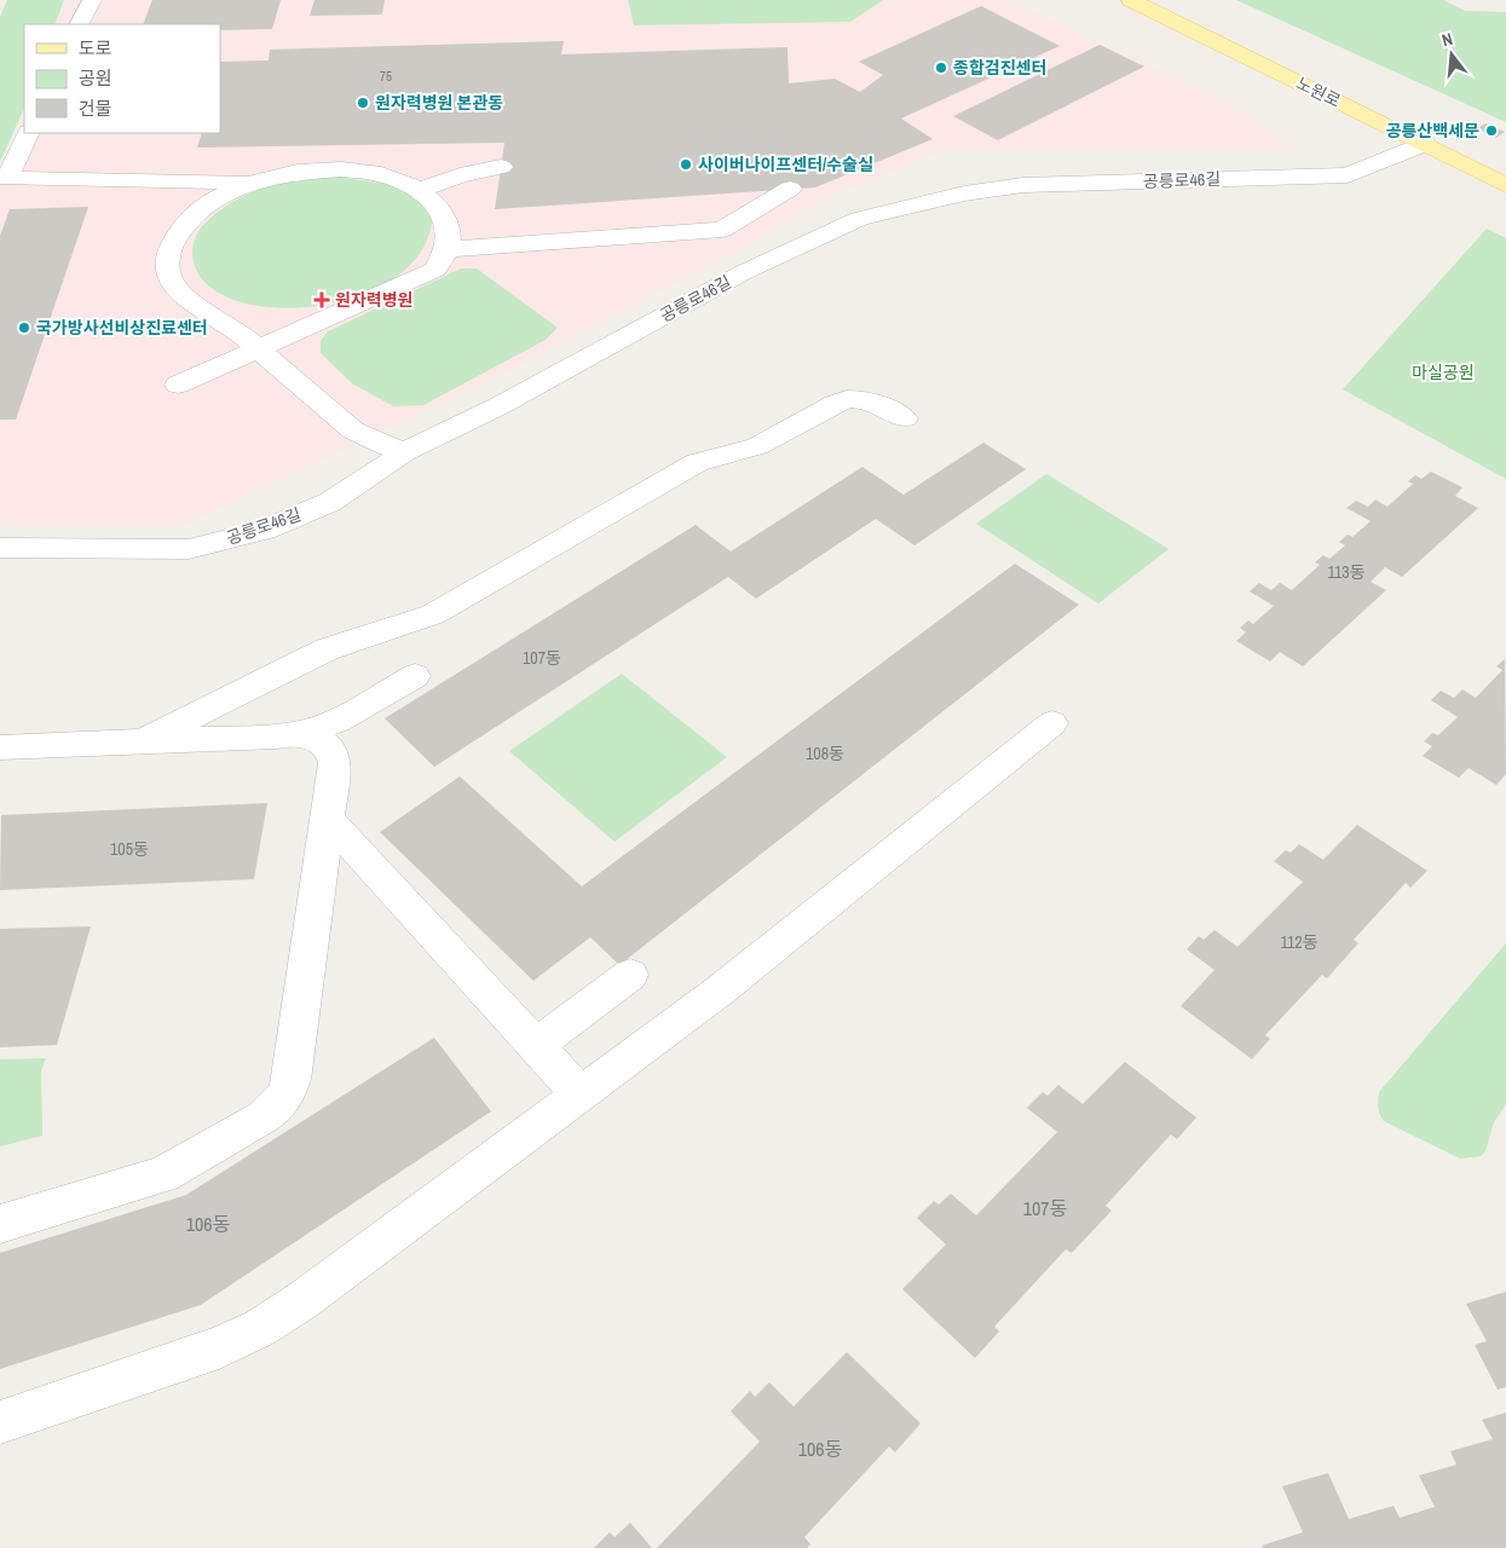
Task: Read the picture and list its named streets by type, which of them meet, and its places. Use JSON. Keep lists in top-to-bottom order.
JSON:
{
  "streets": {
    "main road": ["노원로"],
    "street": ["공릉로46길"]
  },
  "crossings": [
    ["노원로", "공릉로46길"]
  ],
  "parks": ["마실공원"],
  "places": {
    "other": [
      "종합검진센터",
      "원자력병원 본관동",
      "공릉산백세문",
      "사이버나이프센터/수술실",
      "국가방사선비상진료센터"
    ],
    "health": ["원자력병원"]
  },
  "house_numbers": [
    "75",
    "113동",
    "107동",
    "108동",
    "105동",
    "112동",
    "107동",
    "106동",
    "106동"
  ],
  "legend": ["도로", "공원", "건물"],
  "north": "top"
}
